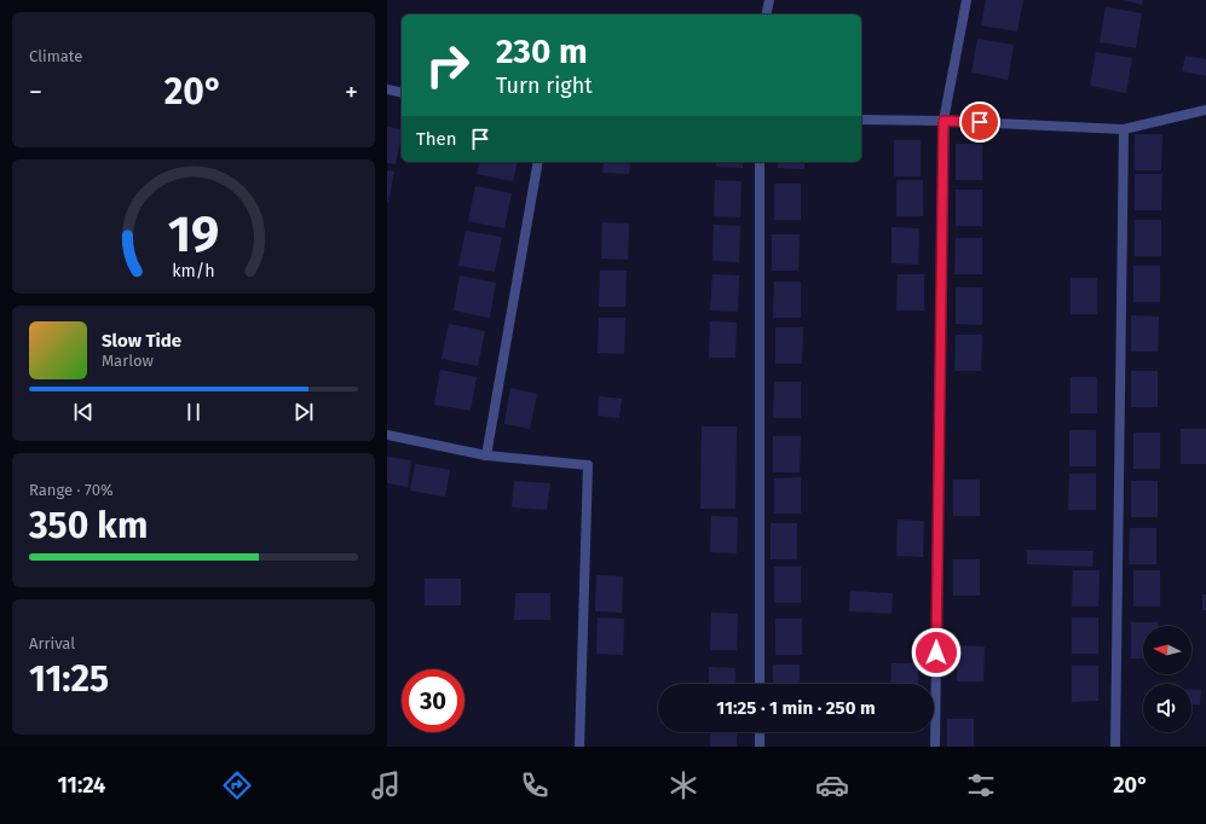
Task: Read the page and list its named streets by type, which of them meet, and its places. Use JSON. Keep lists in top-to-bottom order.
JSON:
{
  "north": "left",
  "page": {
    "tile": [
      "Climate",
      ["Range · 70%", "350 km"],
      ["Arrival", "11:25"]
    ],
    "turn": ["230 m", "Turn right"],
    "heat": ["−", "20°", "+"],
    "then": "Then",
    "song": ["Slow Tide", "Marlow"],
    "limit": "30",
    "trip": "11:25 · 1 min · 250 m",
    "tabs": ["11:24", "20°"],
    "gauge": ["19", "km/h"]
  }
}
